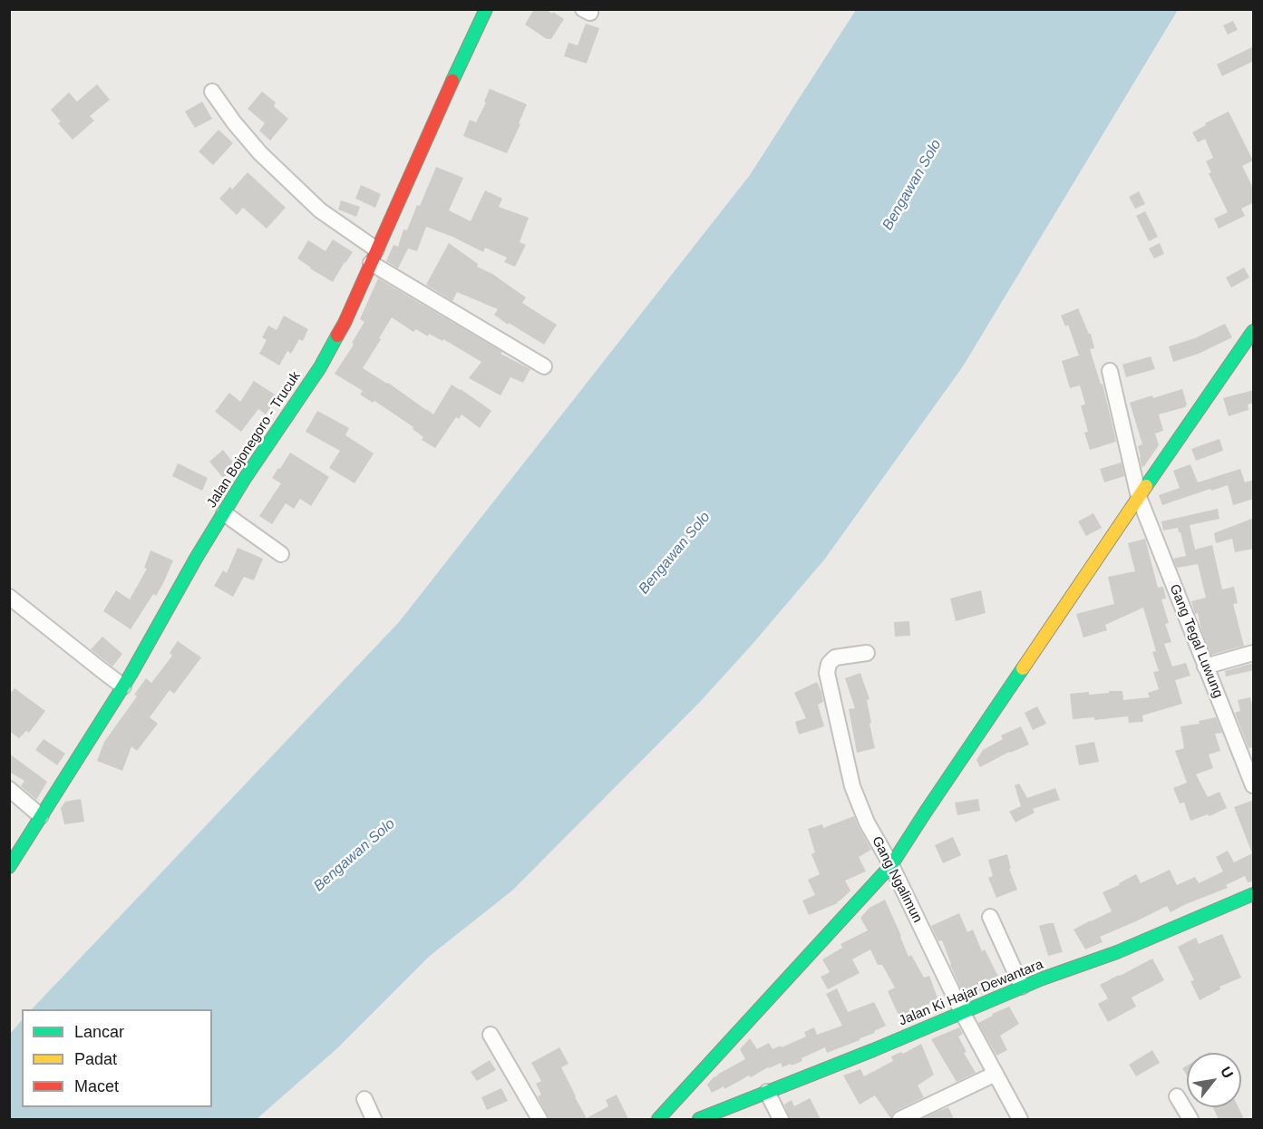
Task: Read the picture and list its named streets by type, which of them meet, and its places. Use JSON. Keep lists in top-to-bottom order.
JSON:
{
  "streets": {
    "street": [
      "Jalan Bojonegoro - Trucuk",
      "Gang Tegal Luwung",
      "Gang Ngalimun",
      "Jalan Ki Hajar Dewantara"
    ]
  },
  "crossings": [
    ["Gang Ngalimun", "Jalan Ki Hajar Dewantara"]
  ],
  "water": ["Bengawan Solo"],
  "legend": ["Lancar", "Padat", "Macet"],
  "north": "top right"
}
